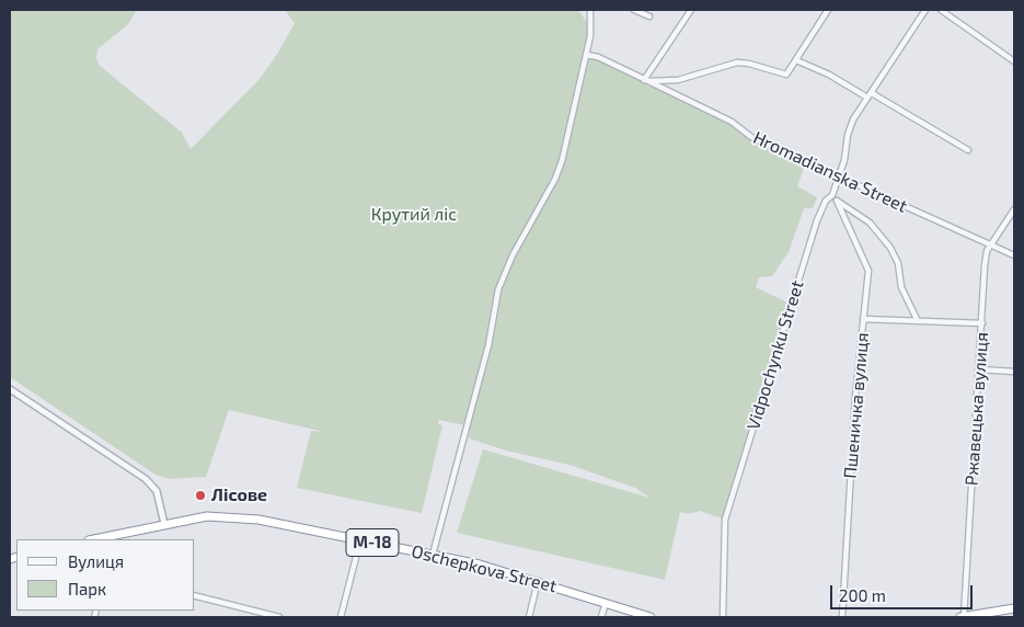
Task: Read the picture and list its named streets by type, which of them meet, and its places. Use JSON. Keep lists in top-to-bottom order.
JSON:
{
  "streets": {
    "highway": ["М-18", "Oschepkova Street"],
    "street": [
      "Hromadianska Street",
      "Vidpochynku Street",
      "Пшеничка вулиця",
      "Ржавецька вулиця"
    ]
  },
  "crossings": [
    ["Hromadianska Street", "Vidpochynku Street"],
    ["Hromadianska Street", "Ржавецька вулиця"]
  ],
  "parks": ["Крутий ліс"],
  "places": ["Лісове"],
  "legend": ["Вулиця", "Парк"],
  "scale_bar": "200 m"
}
